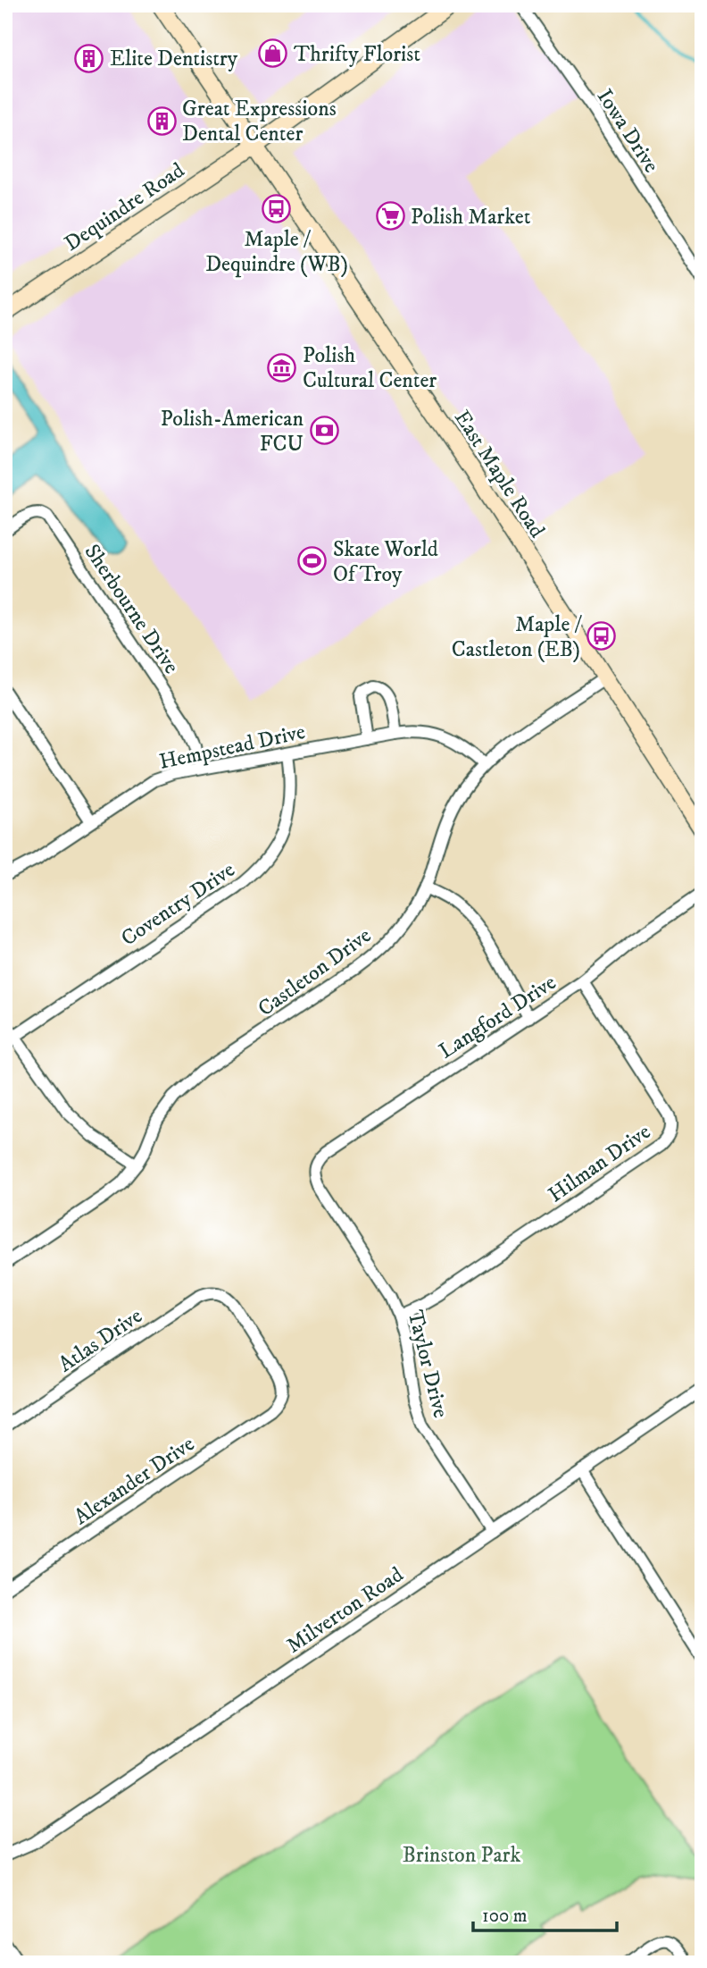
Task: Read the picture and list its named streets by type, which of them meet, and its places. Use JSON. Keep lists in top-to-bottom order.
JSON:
{
  "streets": {
    "main road": ["Dequindre Road", "East Maple Road"],
    "street": [
      "Iowa Drive",
      "Sherbourne Drive",
      "Hempstead Drive",
      "Coventry Drive",
      "Castleton Drive",
      "Langford Drive",
      "Hilman Drive",
      "Atlas Drive",
      "Taylor Drive",
      "Alexander Drive",
      "Milverton Road"
    ]
  },
  "crossings": [
    ["Dequindre Road", "East Maple Road"],
    ["East Maple Road", "Castleton Drive"],
    ["Sherbourne Drive", "Hempstead Drive"],
    ["Hempstead Drive", "Coventry Drive"],
    ["Hempstead Drive", "Castleton Drive"],
    ["Langford Drive", "Hilman Drive"],
    ["Langford Drive", "Taylor Drive"],
    ["Hilman Drive", "Taylor Drive"],
    ["Atlas Drive", "Alexander Drive"],
    ["Taylor Drive", "Milverton Road"]
  ],
  "parks": ["Brinston Park"],
  "places": {
    "shop": ["Thrifty Florist"],
    "building": ["Elite Dentistry", "Great Expressions Dental Center"],
    "bus stop": ["Maple / Dequindre (WB)", "Maple / Castleton (EB)"],
    "supermarket": ["Polish Market"],
    "museum": ["Polish Cultural Center"],
    "bank": ["Polish-American FCU"],
    "sports": ["Skate World Of Troy"]
  },
  "scale_bar": "100 m"
}
